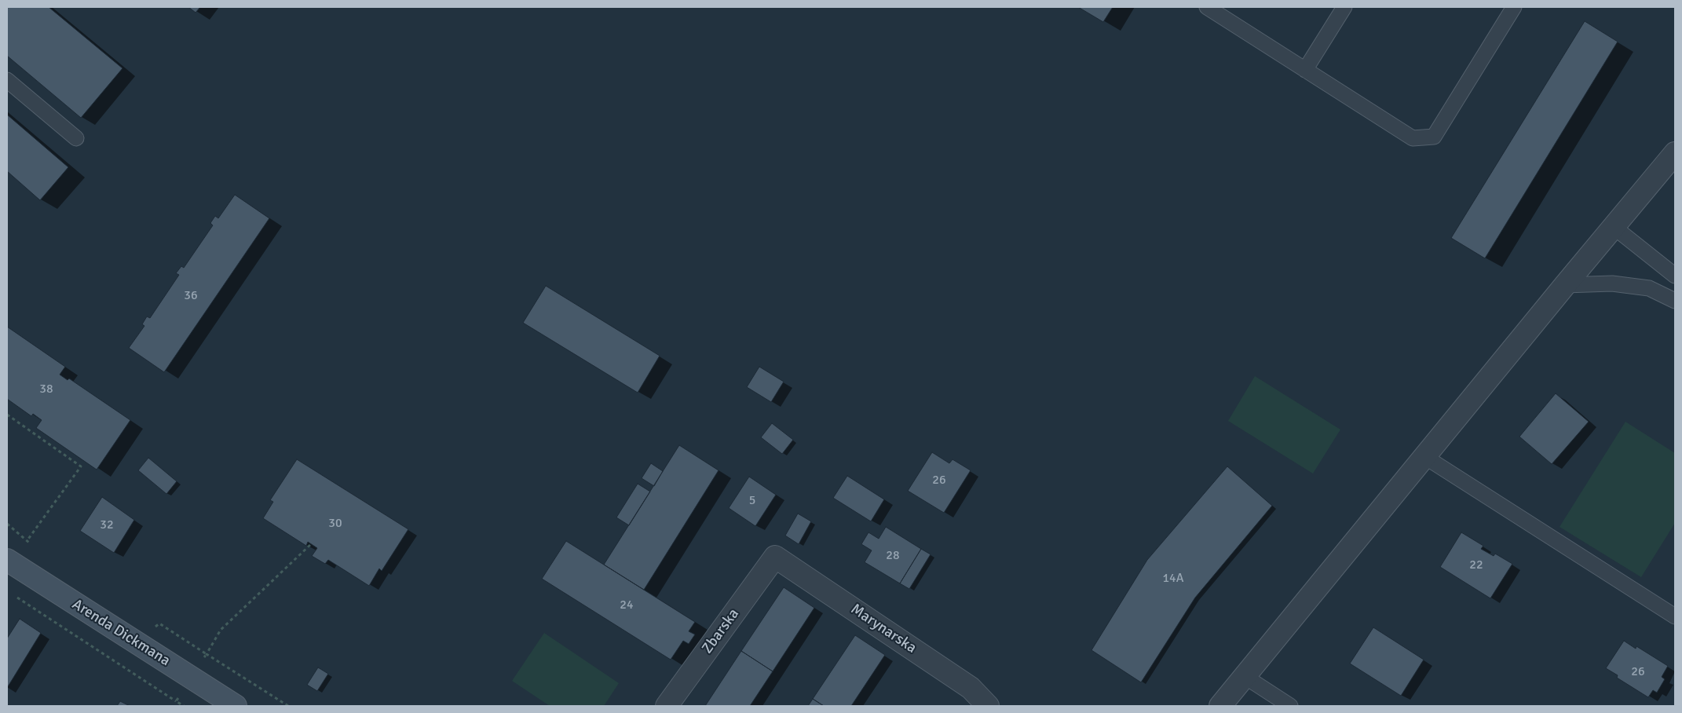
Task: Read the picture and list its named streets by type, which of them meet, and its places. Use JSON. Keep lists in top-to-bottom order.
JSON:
{
  "streets": {
    "street": ["Marynarska", "Zbarska", "Arenda Dickmana"]
  },
  "crossings": [
    ["Marynarska", "Zbarska"]
  ],
  "house_numbers": [
    "36",
    "38",
    "26",
    "5",
    "30",
    "32",
    "28",
    "22",
    "14A",
    "24",
    "26"
  ]
}
